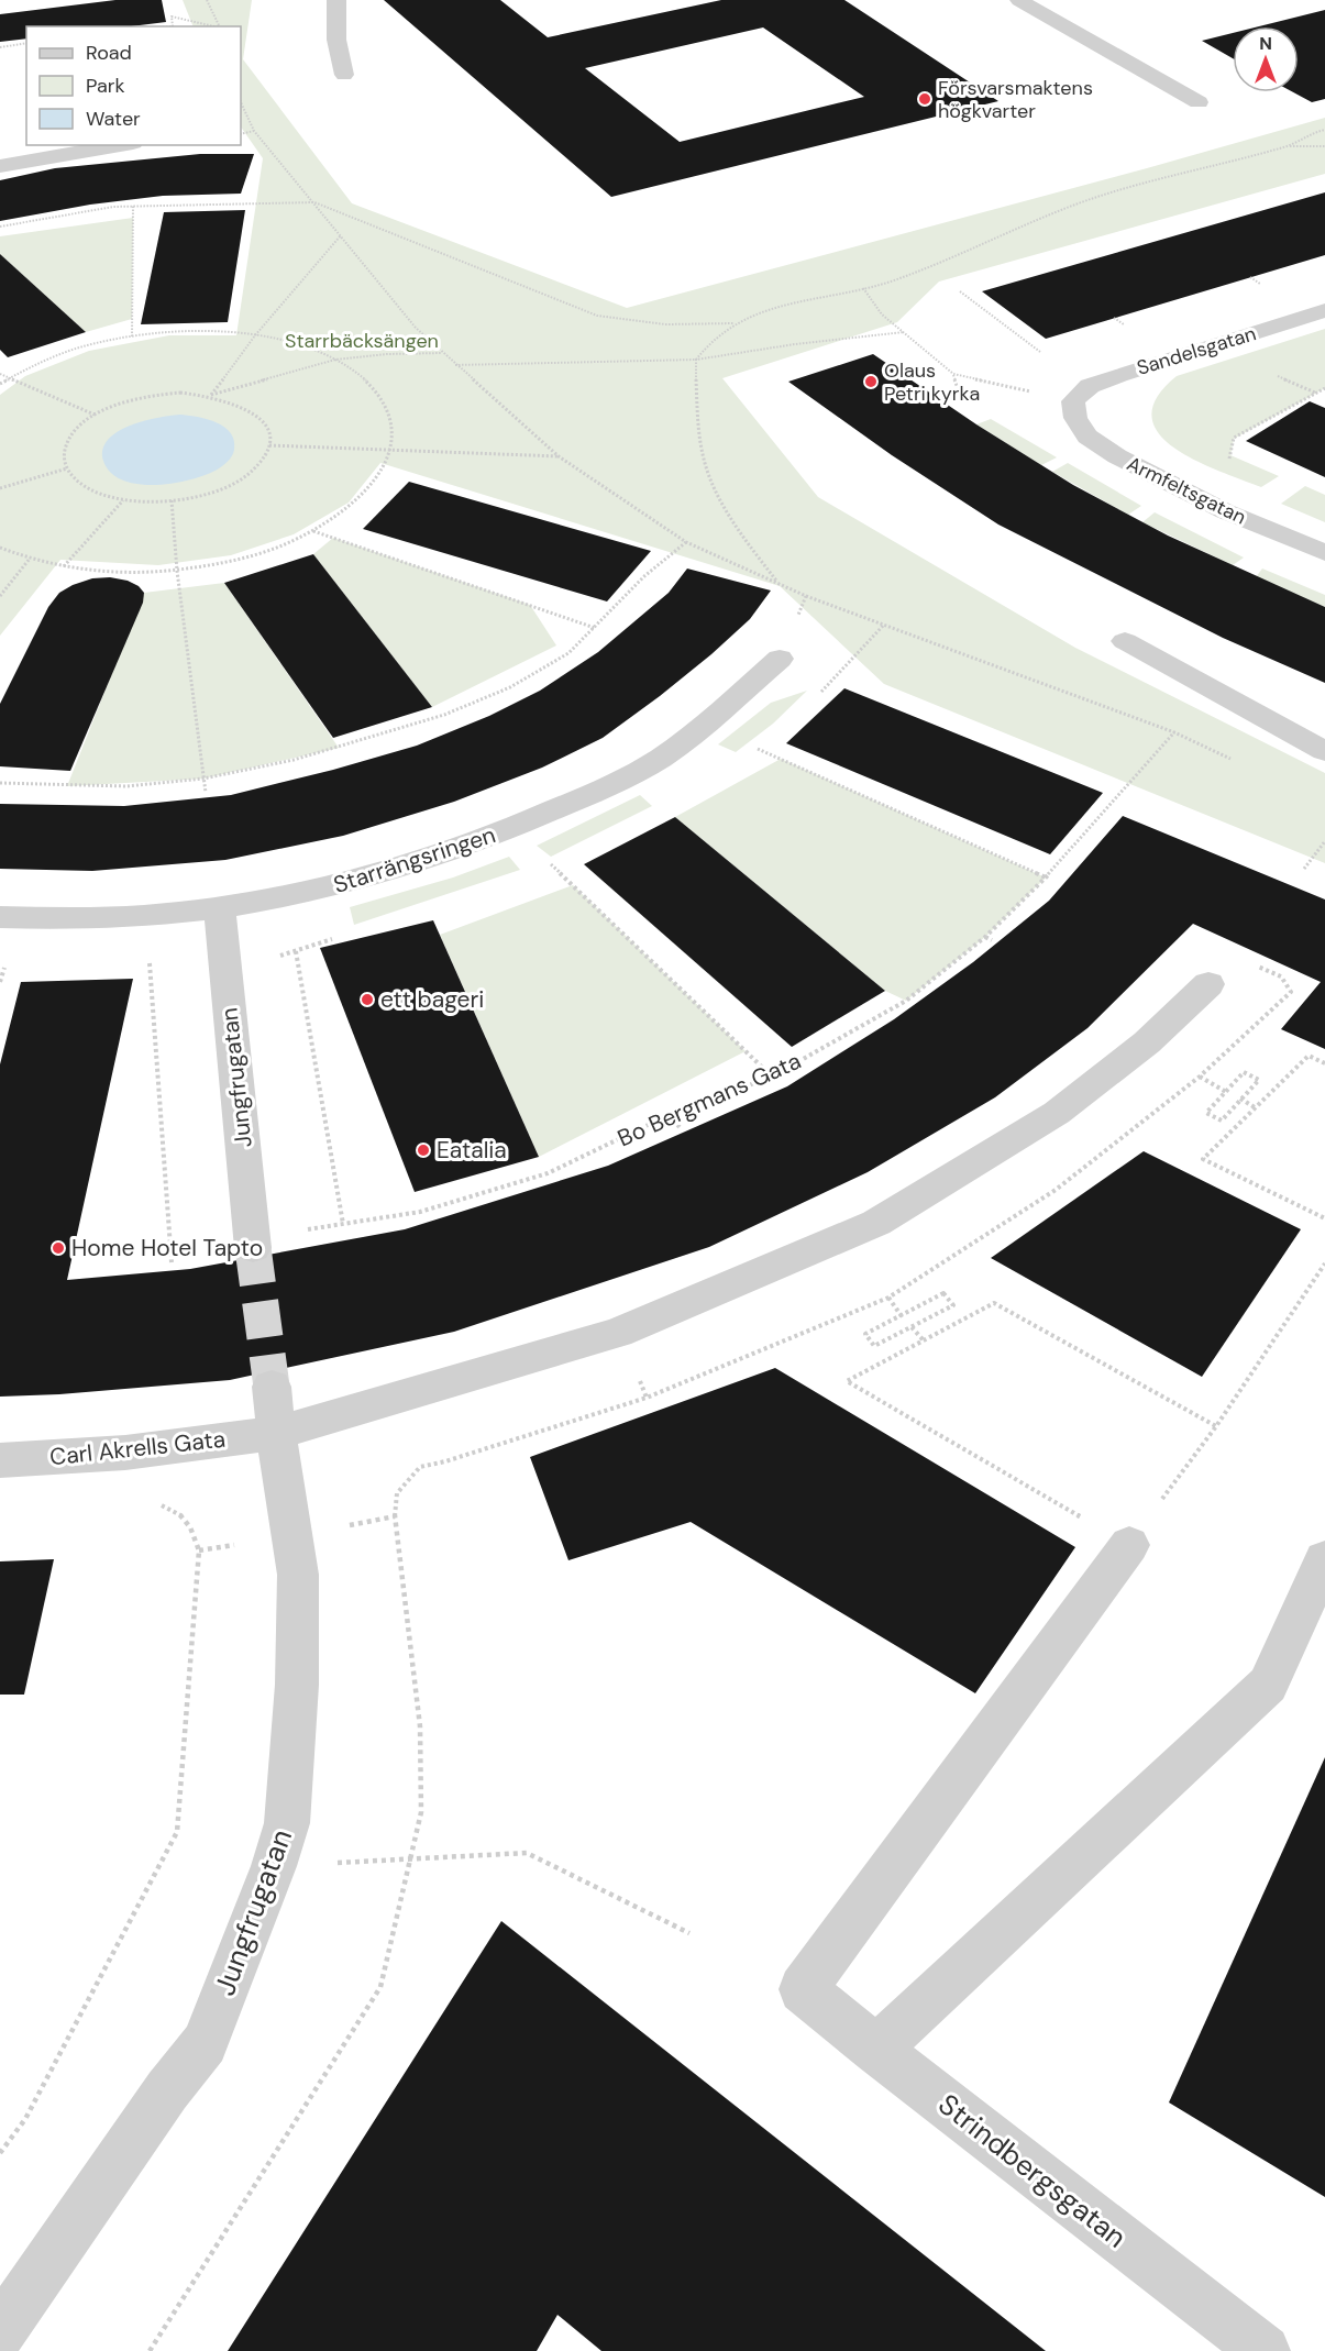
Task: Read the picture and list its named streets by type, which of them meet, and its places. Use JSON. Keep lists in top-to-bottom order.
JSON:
{
  "streets": {
    "street": [
      "Sandelsgatan",
      "Armfeltsgatan",
      "Starrängsringen",
      "Jungfrugatan",
      "Carl Akrells Gata",
      "Strindbergsgatan"
    ],
    "path": ["Bo Bergmans Gata"]
  },
  "crossings": [
    ["Sandelsgatan", "Armfeltsgatan"],
    ["Starrängsringen", "Jungfrugatan"],
    ["Jungfrugatan", "Bo Bergmans Gata"],
    ["Jungfrugatan", "Carl Akrells Gata"]
  ],
  "parks": ["Starrbäcksängen"],
  "places": [
    "Försvarsmaktens högkvarter",
    "Olaus Petri kyrka",
    "ett bageri",
    "Eatalia",
    "Home Hotel Tapto"
  ],
  "legend": ["Road", "Park", "Water"],
  "north": "top"
}
